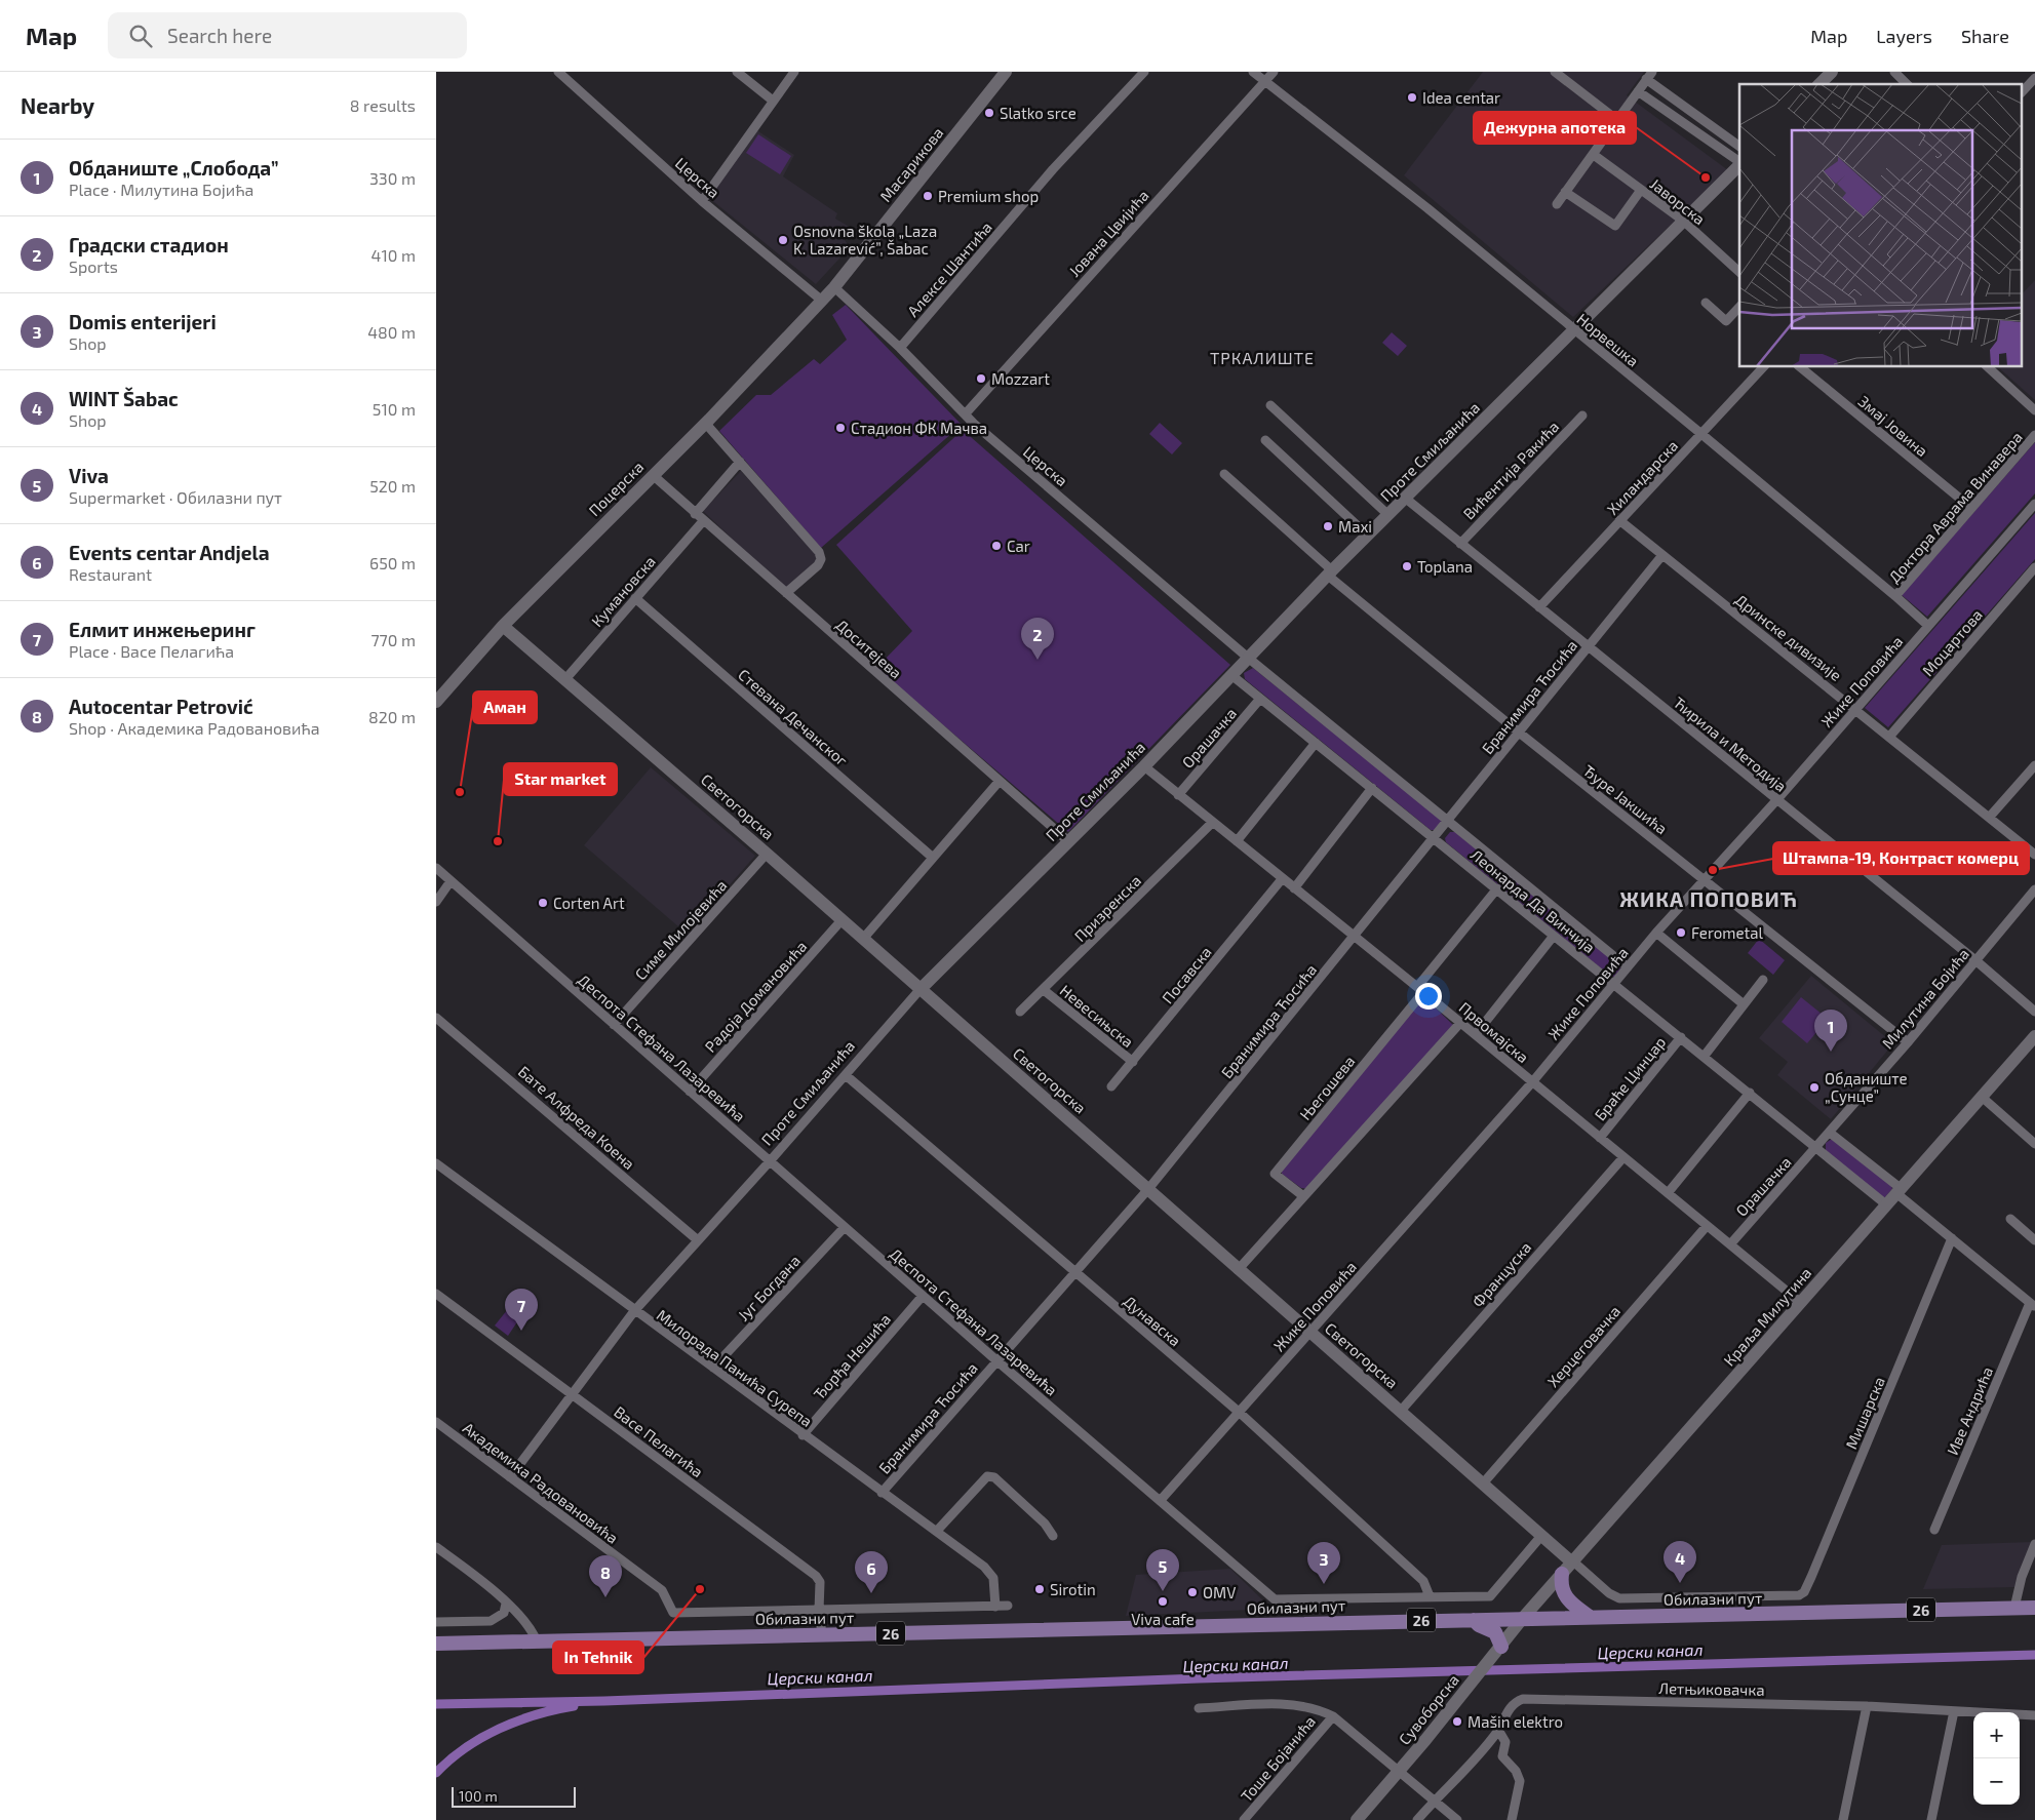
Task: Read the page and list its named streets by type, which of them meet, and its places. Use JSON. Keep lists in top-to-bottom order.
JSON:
{
  "streets": {
    "main road": ["Обилазни пут", "26"],
    "street": [
      "Масарикова",
      "Церска",
      "Јаворска",
      "Јована Цвијића",
      "Алексе Шантића",
      "Норвешка",
      "Змај Јовина",
      "Проте Смиљанића",
      "Вићентија Ракића",
      "Хиландарска",
      "Поцерска",
      "Доктора Аврама Винавера",
      "Кумановска",
      "Дринске дивизије",
      "Моцартова",
      "Доситејева",
      "Жике Поповића",
      "Бранимира Ћосића",
      "Стевана Дечанског",
      "Орашачка",
      "Ћирила и Методија",
      "Ђуре Јакшића",
      "Светогорска",
      "Леонарда Да Винчија",
      "Призренска",
      "Симе Милојевића",
      "Посавска",
      "Радоја Домановића",
      "Милутина Бојића",
      "Невесињска",
      "Првомајска",
      "Деспота Стефана Лазаревића",
      "Браће Цинцар",
      "Његошева",
      "Бате Алфреда Коена",
      "Француска",
      "Југ Богдана",
      "Краља Милутина",
      "Дунавска",
      "Херцеговачка",
      "Ђорђа Нешића",
      "Милорада Панића Сурепа",
      "Иве Андрића",
      "Мишарска",
      "Васе Пелагића",
      "Академика Радовановића",
      "Летњиковачка",
      "Сувоборска",
      "Тоше Бојанића"
    ]
  },
  "crossings": [
    ["Масарикова", "Церска"],
    ["Масарикова", "Поцерска"],
    ["Церска", "Јована Цвијића"],
    ["Церска", "Алексе Шантића"],
    ["Церска", "Проте Смиљанића"],
    ["Церска", "Поцерска"],
    ["Церска", "Леонарда Да Винчија"],
    ["Јаворска", "Проте Смиљанића"],
    ["Јована Цвијића", "Норвешка"],
    ["Норвешка", "Проте Смиљанића"],
    ["Норвешка", "Хиландарска"],
    ["Норвешка", "Доктора Аврама Винавера"],
    ["Норвешка", "Жике Поповића"],
    ["Змај Јовина", "Доктора Аврама Винавера"],
    ["Проте Смиљанића", "Доситејева"],
    ["Проте Смиљанића", "Ћирила и Методија"],
    ["Проте Смиљанића", "Ђуре Јакшића"],
    ["Проте Смиљанића", "Светогорска"],
    ["Проте Смиљанића", "Леонарда Да Винчија"],
    ["Проте Смиљанића", "Првомајска"],
    ["Проте Смиљанића", "Деспота Стефана Лазаревића"],
    ["Проте Смиљанића", "Бате Алфреда Коена"],
    ["Проте Смиљанића", "Дунавска"],
    ["Проте Смиљанића", "Милорада Панића Сурепа"],
    ["Проте Смиљанића", "Васе Пелагића"],
    ["Проте Смиљанића", "Академика Радовановића"],
    ["Вићентија Ракића", "Ћирила и Методија"],
    ["Хиландарска", "Дринске дивизије"],
    ["Хиландарска", "Ћирила и Методија"],
    ["Поцерска", "Доситејева"],
    ["Поцерска", "Светогорска"],
    ["Кумановска", "Доситејева"],
    ["Кумановска", "Стевана Дечанског"],
    ["Кумановска", "Светогорска"],
    ["Дринске дивизије", "Моцартова"],
    ["Дринске дивизије", "Жике Поповића"],
    ["Дринске дивизије", "Бранимира Ћосића"],
    ["Жике Поповића", "Ћирила и Методија"],
    ["Жике Поповића", "Ђуре Јакшића"],
    ["Жике Поповића", "Светогорска"],
    ["Жике Поповића", "Леонарда Да Винчија"],
    ["Жике Поповића", "Првомајска"],
    ["Жике Поповића", "Деспота Стефана Лазаревића"],
    ["Жике Поповића", "Дунавска"],
    ["Бранимира Ћосића", "Ћирила и Методија"],
    ["Бранимира Ћосића", "Ђуре Јакшића"],
    ["Бранимира Ћосића", "Светогорска"],
    ["Бранимира Ћосића", "Леонарда Да Винчија"],
    ["Бранимира Ћосића", "Првомајска"],
    ["Бранимира Ћосића", "Деспота Стефана Лазаревића"],
    ["Бранимира Ћосића", "Дунавска"],
    ["Бранимира Ћосића", "Милорада Панића Сурепа"],
    ["Орашачка", "Леонарда Да Винчија"],
    ["Орашачка", "Милутина Бојића"],
    ["Орашачка", "Првомајска"],
    ["Ћирила и Методија", "Милутина Бојића"],
    ["Ђуре Јакшића", "Милутина Бојића"],
    ["Светогорска", "Симе Милојевића"],
    ["Светогорска", "Радоја Домановића"],
    ["Светогорска", "Деспота Стефана Лазаревића"],
    ["Светогорска", "Француска"],
    ["Светогорска", "Краља Милутина"],
    ["Светогорска", "Херцеговачка"],
    ["Леонарда Да Винчија", "Милутина Бојића"],
    ["Леонарда Да Винчија", "Браће Цинцар"],
    ["Леонарда Да Винчија", "Краља Милутина"],
    ["Призренска", "Невесињска"],
    ["Призренска", "Првомајска"],
    ["Симе Милојевића", "Деспота Стефана Лазаревића"],
    ["Посавска", "Невесињска"],
    ["Посавска", "Првомајска"],
    ["Радоја Домановића", "Деспота Стефана Лазаревића"],
    ["Првомајска", "Браће Цинцар"],
    ["Првомајска", "Његошева"],
    ["Првомајска", "Француска"],
    ["Првомајска", "Краља Милутина"],
    ["Првомајска", "Херцеговачка"],
    ["Деспота Стефана Лазаревића", "Југ Богдана"],
    ["Деспота Стефана Лазаревића", "Дунавска"],
    ["Деспота Стефана Лазаревића", "Ђорђа Нешића"],
    ["Југ Богдана", "Милорада Панића Сурепа"],
    ["Краља Милутина", "Обилазни пут"],
    ["Краља Милутина", "Сувоборска"],
    ["Ђорђа Нешића", "Милорада Панића Сурепа"],
    ["Милорада Панића Сурепа", "Академика Радовановића"],
    ["Васе Пелагића", "Академика Радовановића"],
    ["Васе Пелагића", "Обилазни пут"],
    ["Обилазни пут", "Сувоборска"]
  ],
  "districts": ["ТРКАЛИШТЕ", "ЖИКА ПОПОВИЋ"],
  "water": ["Церски канал"],
  "places": [
    "Idea centar",
    "Slatko srce",
    "Дежурна апотека",
    "Premium shop",
    "Osnovna škola „Laza K. Lazarević”, Šabac",
    "Mozzart",
    "Стадион ФК Мачва",
    "Maxi",
    "Car",
    "Toplana",
    "Аман",
    "Star market",
    "Штампа-19, Контраст комерц",
    "Corten Art",
    "Ferometal",
    "Обданиште „Сунце”",
    "In Tehnik",
    "Sirotin",
    "OMV",
    "Viva cafe",
    "Mašin elektro"
  ],
  "scale_bar": "100 m",
  "page": {
    "header": "Map",
    "search": "Search here",
    "nav": ["Map", "Layers", "Share"],
    "heading": ["Nearby", "8 results"],
    "list": [
      {
        "mark": "1",
        "name": "Обданиште „Слобода”",
        "note": "Place · Милутина Бојића",
        "value": "330 m"
      },
      {
        "mark": "2",
        "name": "Градски стадион",
        "note": "Sports",
        "value": "410 m"
      },
      {
        "mark": "3",
        "name": "Domis enterijeri",
        "note": "Shop",
        "value": "480 m"
      },
      {
        "mark": "4",
        "name": "WINT Šabac",
        "note": "Shop",
        "value": "510 m"
      },
      {
        "mark": "5",
        "name": "Viva",
        "note": "Supermarket · Обилазни пут",
        "value": "520 m"
      },
      {
        "mark": "6",
        "name": "Events centar Andjela",
        "note": "Restaurant",
        "value": "650 m"
      },
      {
        "mark": "7",
        "name": "Елмит инжењеринг",
        "note": "Place · Васе Пелагића",
        "value": "770 m"
      },
      {
        "mark": "8",
        "name": "Autocentar Petrović",
        "note": "Shop · Академика Радовановића",
        "value": "820 m"
      }
    ],
    "pins": [
      "2",
      "1",
      "7",
      "4",
      "3",
      "5",
      "6",
      "8"
    ],
    "map_buttons": ["+", "−"],
    "scale": "100 m"
  }
}
